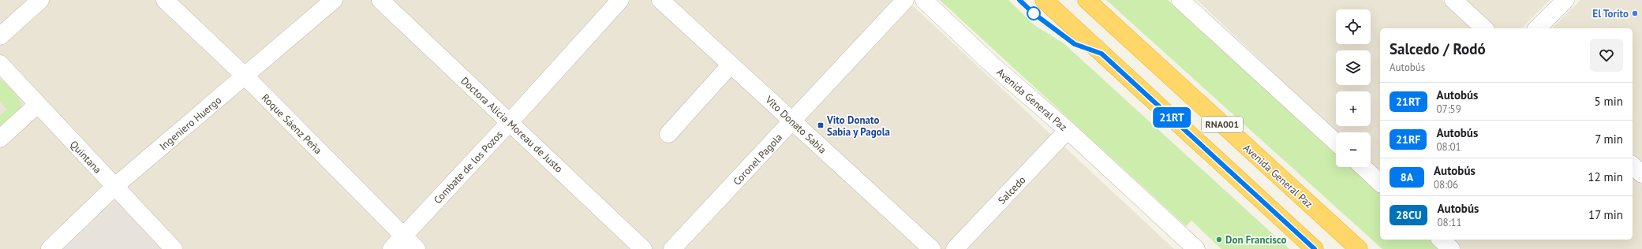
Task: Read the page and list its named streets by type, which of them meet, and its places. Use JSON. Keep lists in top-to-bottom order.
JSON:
{
  "streets": {
    "highway": ["Avenida General Paz", "RNA001"],
    "street": [
      "Ingeniero Huergo",
      "Roque Sáenz Peña",
      "Doctora Alicia Moreau de Justo",
      "Vito Donato Sabia",
      "Quintana",
      "Coronel Pagola",
      "Combate de los Pozos",
      "Salcedo"
    ]
  },
  "crossings": [
    ["Avenida General Paz", "Salcedo"],
    ["Ingeniero Huergo", "Roque Sáenz Peña"],
    ["Ingeniero Huergo", "Quintana"],
    ["Roque Sáenz Peña", "Combate de los Pozos"],
    ["Doctora Alicia Moreau de Justo", "Combate de los Pozos"],
    ["Vito Donato Sabia", "Coronel Pagola"]
  ],
  "places": {
    "other": ["El Torito", "Don Francisco"],
    "transit": ["Vito Donato Sabia y Pagola"]
  },
  "lines": ["bus line 21RT"],
  "page": {
    "on_map": "21RT",
    "map_buttons": ["+", "−"],
    "heading": ["Salcedo / Rodó", "Autobús"],
    "list": [
      {
        "mark": "21RT",
        "name": "Autobús",
        "note": "07:59",
        "value": "5 min"
      },
      {
        "mark": "21RF",
        "name": "Autobús",
        "note": "08:01",
        "value": "7 min"
      },
      {
        "mark": "8A",
        "name": "Autobús",
        "note": "08:06",
        "value": "12 min"
      },
      {
        "mark": "28CU",
        "name": "Autobús",
        "note": "08:11",
        "value": "17 min"
      }
    ]
  }
}
